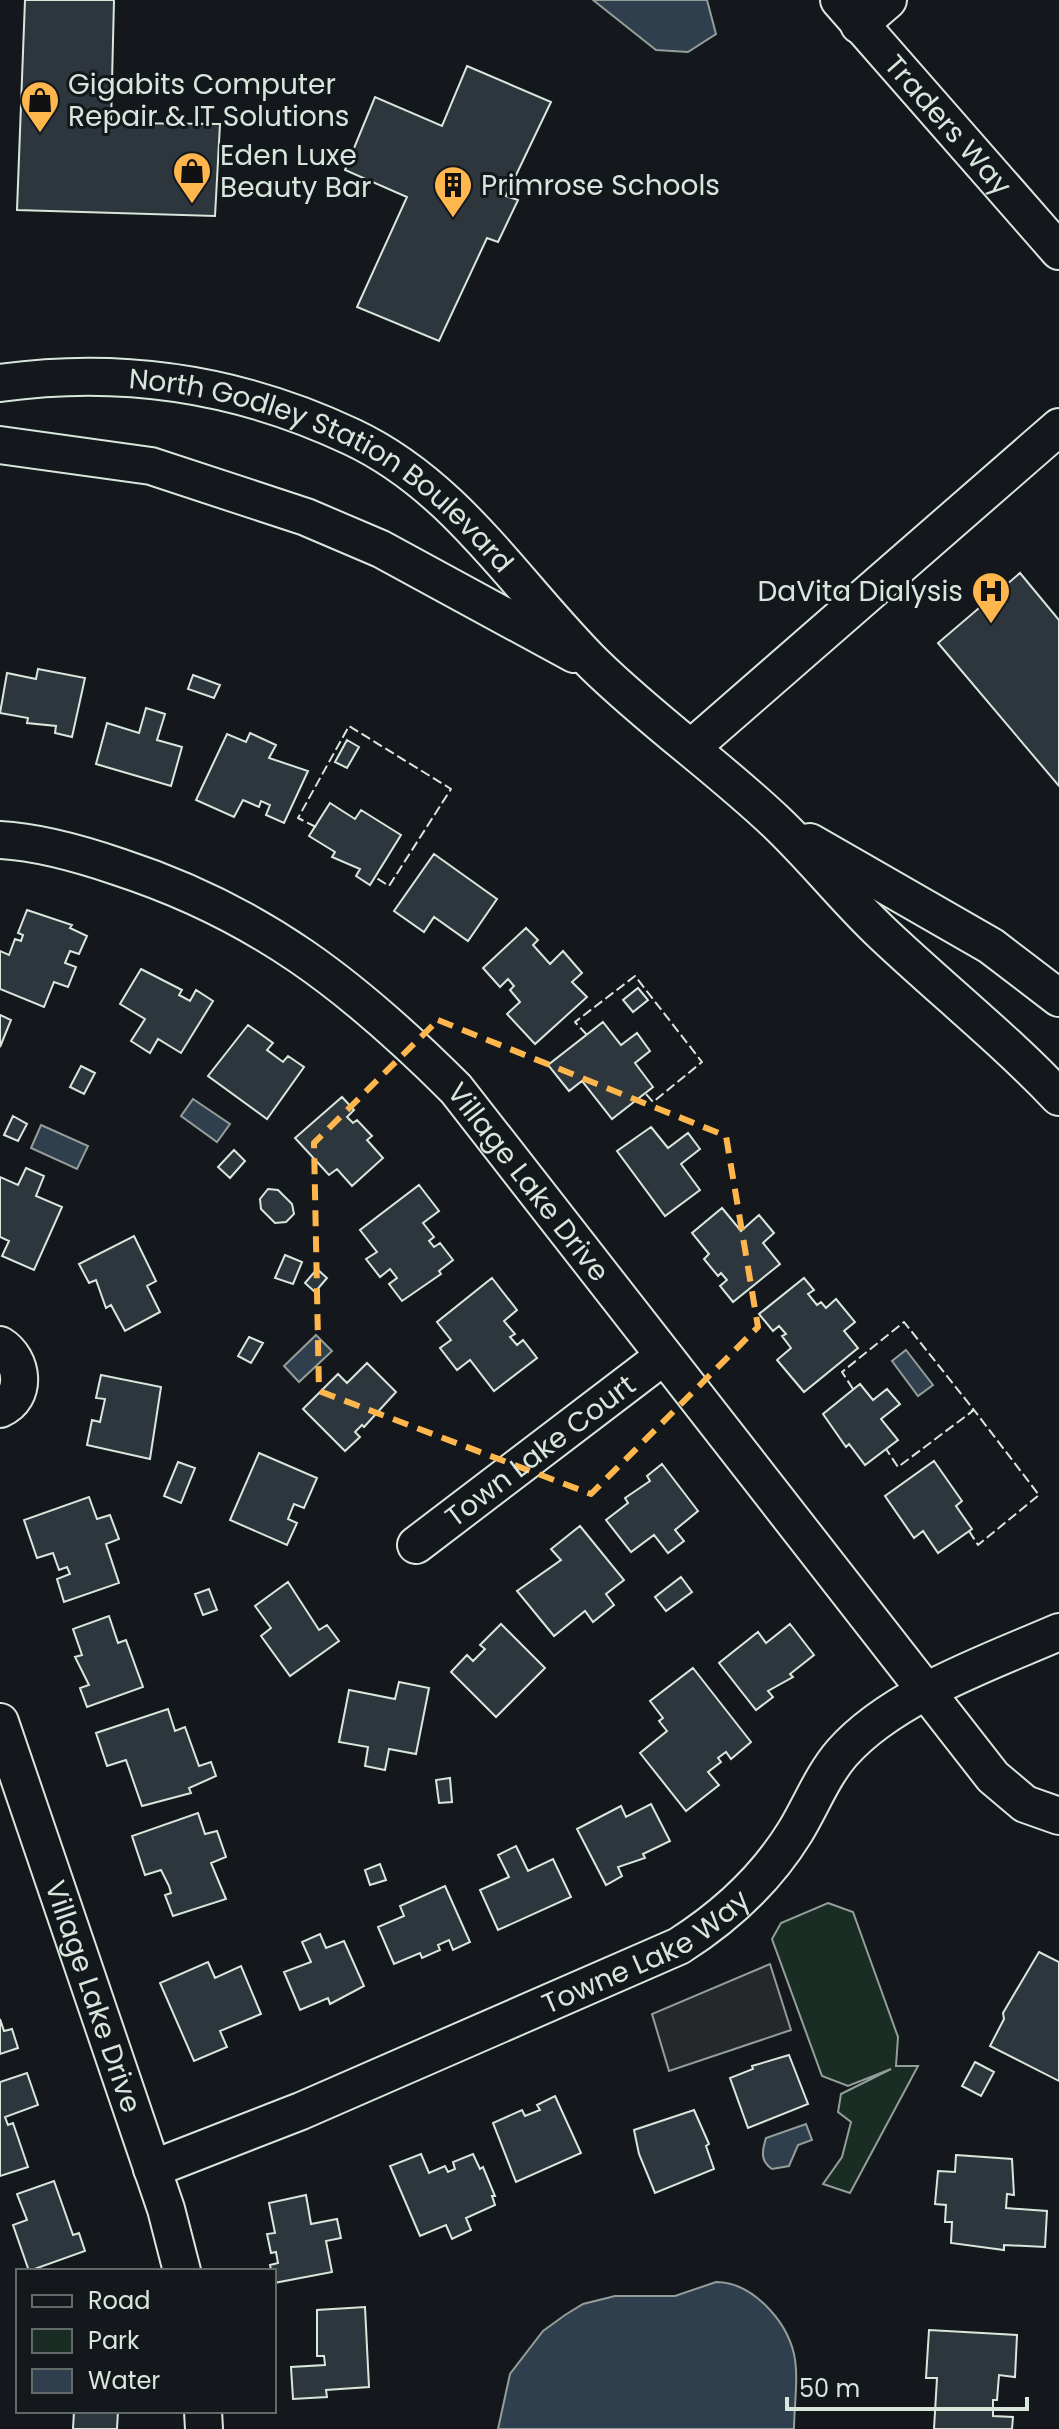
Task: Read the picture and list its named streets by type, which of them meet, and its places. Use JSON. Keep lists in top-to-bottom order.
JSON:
{
  "streets": {
    "street": [
      "Traders Way",
      "North Godley Station Boulevard",
      "Village Lake Drive",
      "Town Lake Court",
      "Towne Lake Way"
    ]
  },
  "crossings": [
    ["Village Lake Drive", "Town Lake Court"],
    ["Village Lake Drive", "Towne Lake Way"]
  ],
  "places": {
    "shop": ["Gigabits Computer Repair & IT Solutions", "Eden Luxe Beauty Bar"],
    "building": ["Primrose Schools"],
    "hospital": ["DaVita Dialysis"]
  },
  "legend": ["Road", "Park", "Water"],
  "scale_bar": "50 m"
}
